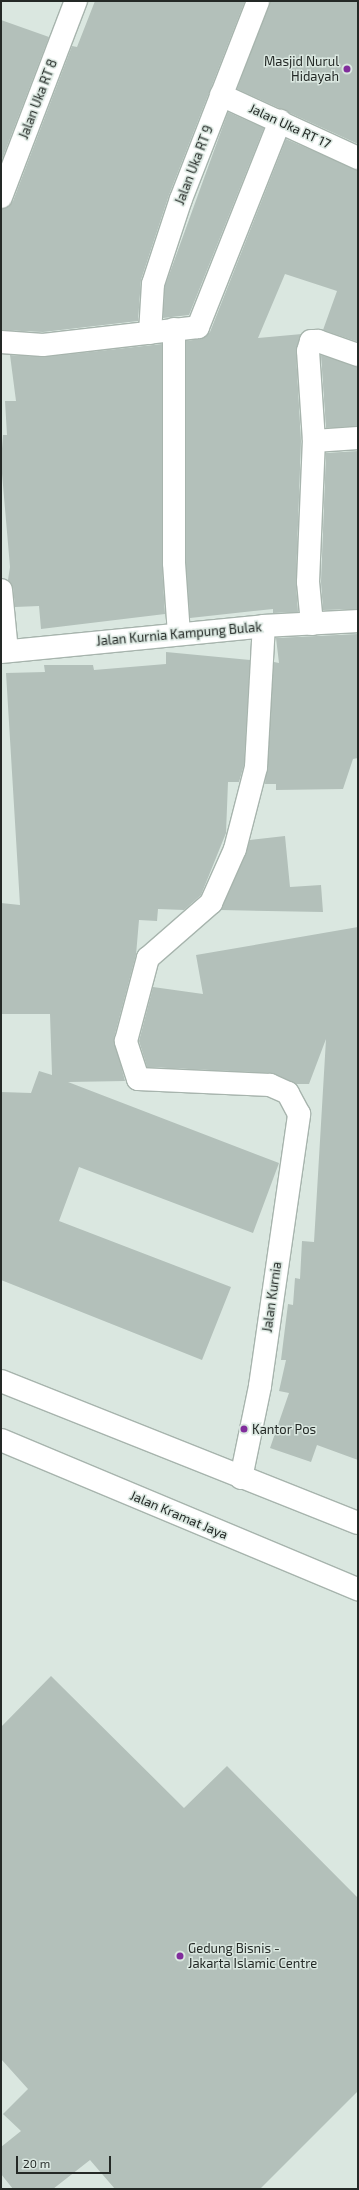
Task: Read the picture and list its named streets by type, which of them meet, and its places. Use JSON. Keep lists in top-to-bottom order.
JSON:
{
  "streets": {
    "street": [
      "Jalan Uka RT 8",
      "Jalan Uka RT 17",
      "Jalan Uka RT 9",
      "Jalan Kurnia Kampung Bulak",
      "Jalan Kurnia",
      "Jalan Kramat Jaya"
    ]
  },
  "crossings": [
    ["Jalan Uka RT 17", "Jalan Uka RT 9"],
    ["Jalan Kurnia Kampung Bulak", "Jalan Kurnia"]
  ],
  "places": ["Masjid Nurul Hidayah", "Kantor Pos", "Gedung Bisnis - Jakarta Islamic Centre"],
  "scale_bar": "20 m"
}
